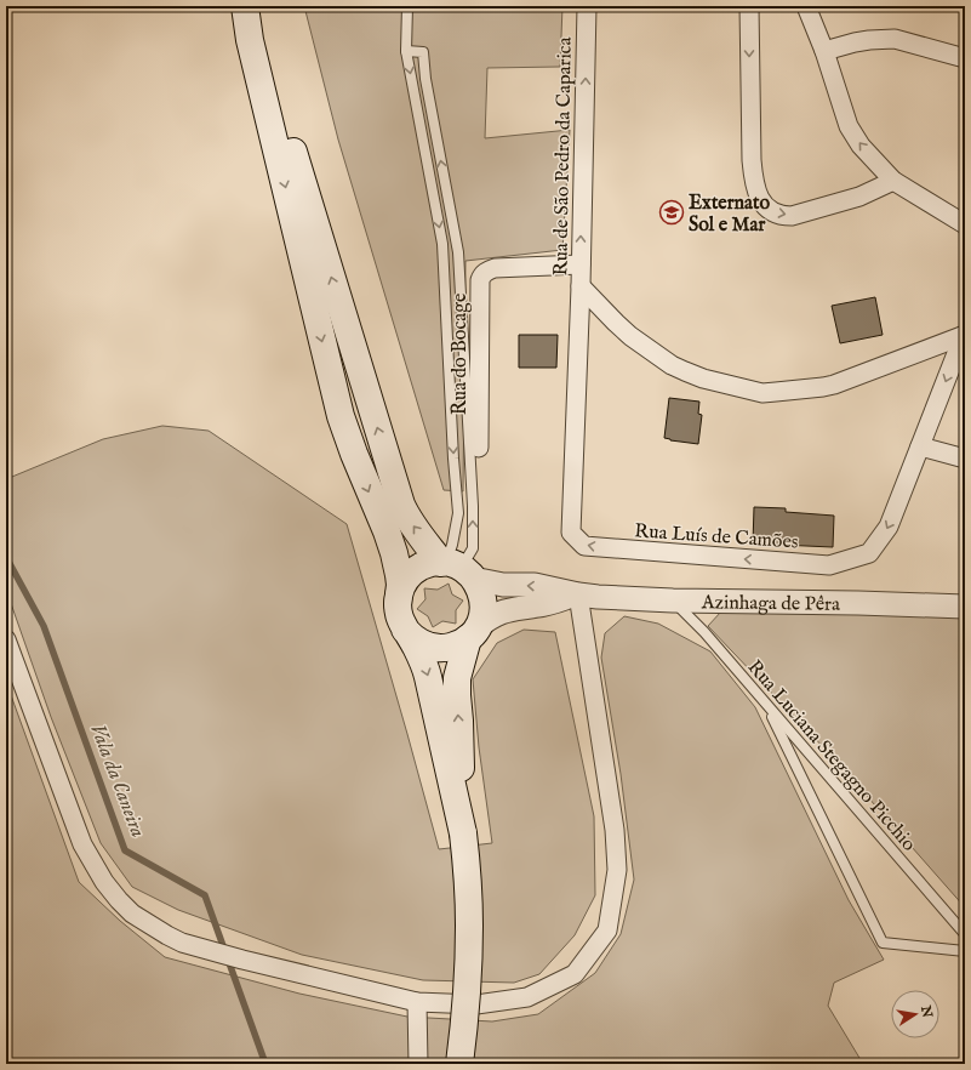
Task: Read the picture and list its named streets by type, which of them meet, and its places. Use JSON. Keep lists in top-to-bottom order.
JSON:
{
  "streets": {
    "street": [
      "Rua de São Pedro da Caparica",
      "Rua do Bocage",
      "Rua Luís de Camões",
      "Azinhaga de Pêra"
    ],
    "lane": ["Rua Luciana Stegagno Picchio"]
  },
  "crossings": [
    ["Rua de São Pedro da Caparica", "Rua do Bocage"],
    ["Rua de São Pedro da Caparica", "Rua Luís de Camões"],
    ["Azinhaga de Pêra", "Rua Luciana Stegagno Picchio"]
  ],
  "one_way": ["Rua de São Pedro da Caparica"],
  "water": ["Vala da Caneira"],
  "places": {
    "school or university": ["Externato Sol e Mar"]
  },
  "north": "right"
}
